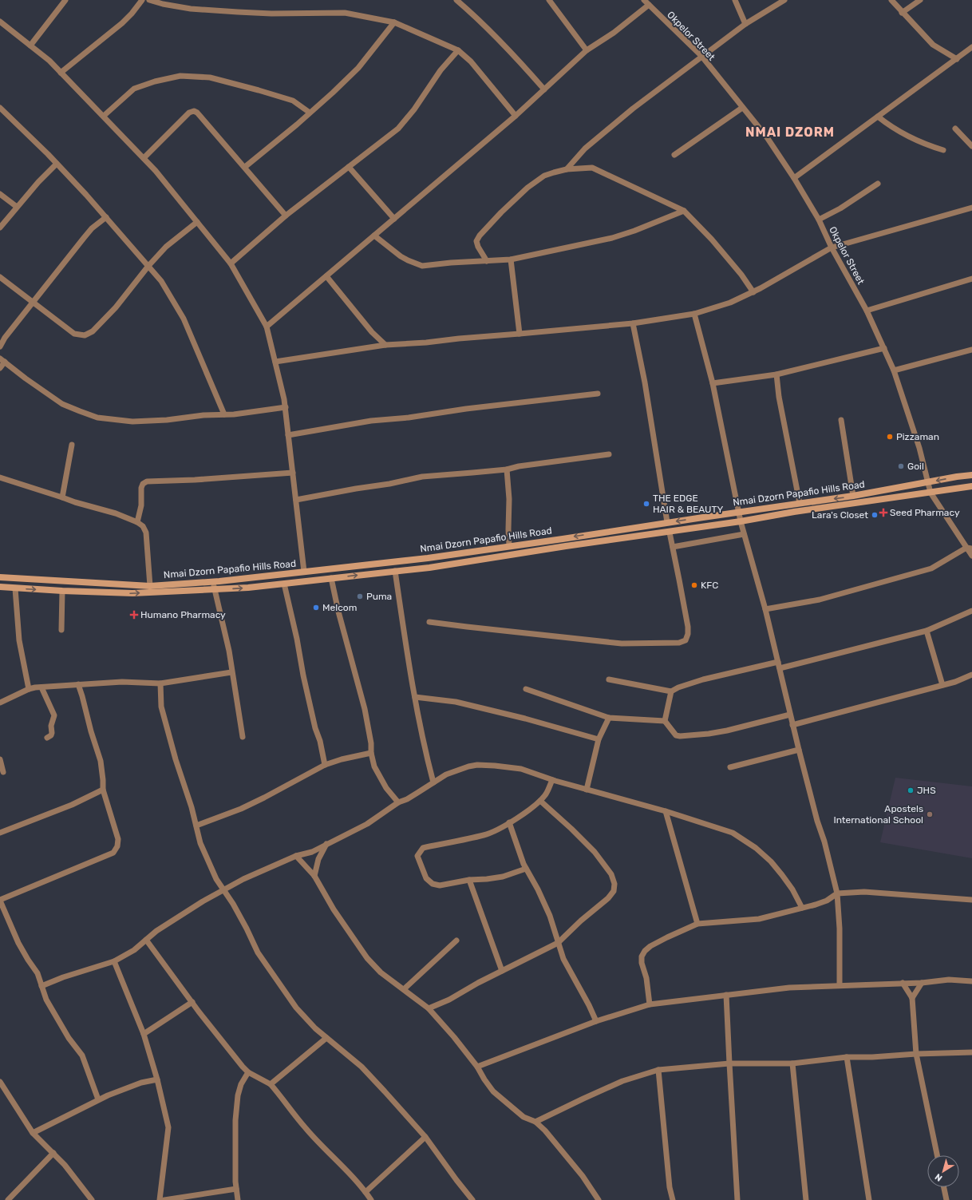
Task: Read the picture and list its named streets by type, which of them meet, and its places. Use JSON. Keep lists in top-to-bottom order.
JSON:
{
  "streets": {
    "street": ["Okpelor Street", "Nmai Dzorn Papafio Hills Road"]
  },
  "crossings": [
    ["Okpelor Street", "Nmai Dzorn Papafio Hills Road"]
  ],
  "districts": ["NMAI DZORM"],
  "places": {
    "other": [
      "Pizzaman",
      "Goil",
      "THE EDGE HAIR & BEAUTY",
      "Lara's Closet",
      "KFC",
      "Puma",
      "Melcom",
      "JHS",
      "Apostels International School"
    ],
    "health": ["Seed Pharmacy", "Humano Pharmacy"]
  },
  "north": "bottom left"
}
